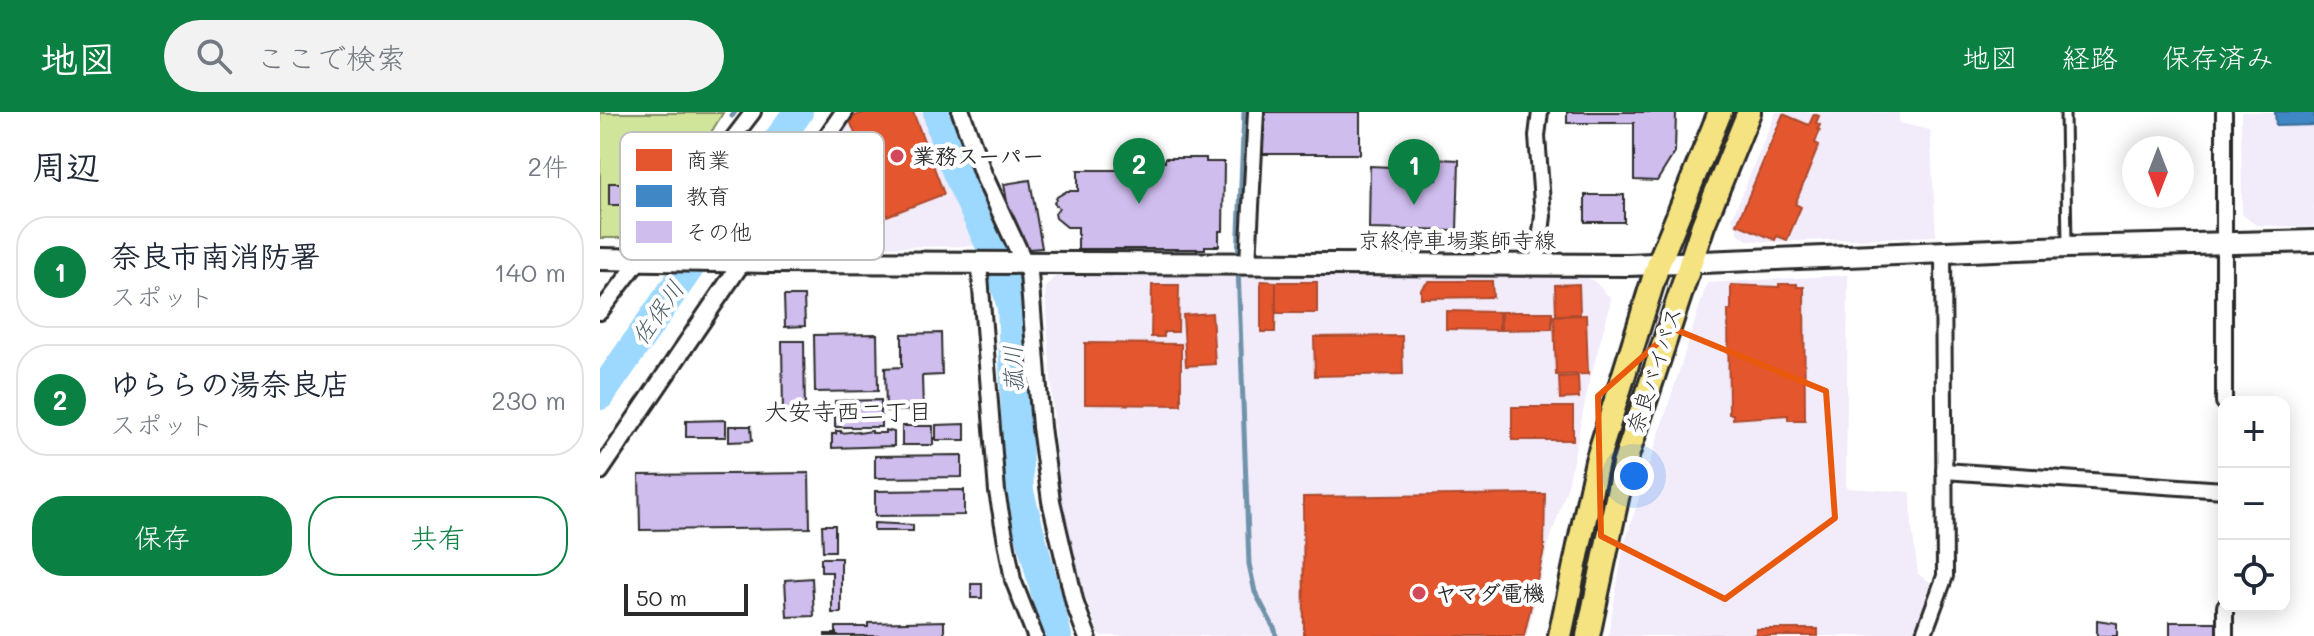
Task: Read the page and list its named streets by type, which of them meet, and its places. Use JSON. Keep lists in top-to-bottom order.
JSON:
{
  "streets": {
    "highway": ["奈良バイパス"],
    "main road": ["京終停車場薬師寺線"]
  },
  "crossings": [
    ["京終停車場薬師寺線", "奈良バイパス"]
  ],
  "districts": ["大安寺西二丁目"],
  "water": ["佐保川", "菰川"],
  "places": ["業務スーパー", "ヤマダ電機"],
  "legend": ["商業", "教育", "その他"],
  "scale_bar": "50 m",
  "north": "bottom",
  "page": {
    "header": "地図",
    "search": "ここで検索",
    "nav": ["地図", "経路", "保存済み"],
    "heading": ["周辺", "2件"],
    "pins": ["2", "1"],
    "list": [
      {
        "mark": "1",
        "name": "奈良市南消防署",
        "note": "スポット",
        "value": "140 m"
      },
      {
        "mark": "2",
        "name": "ゆららの湯奈良店",
        "note": "スポット",
        "value": "230 m"
      }
    ],
    "map_buttons": ["+", "−"],
    "buttons": ["保存", "共有"],
    "scale": "50 m"
  }
}
